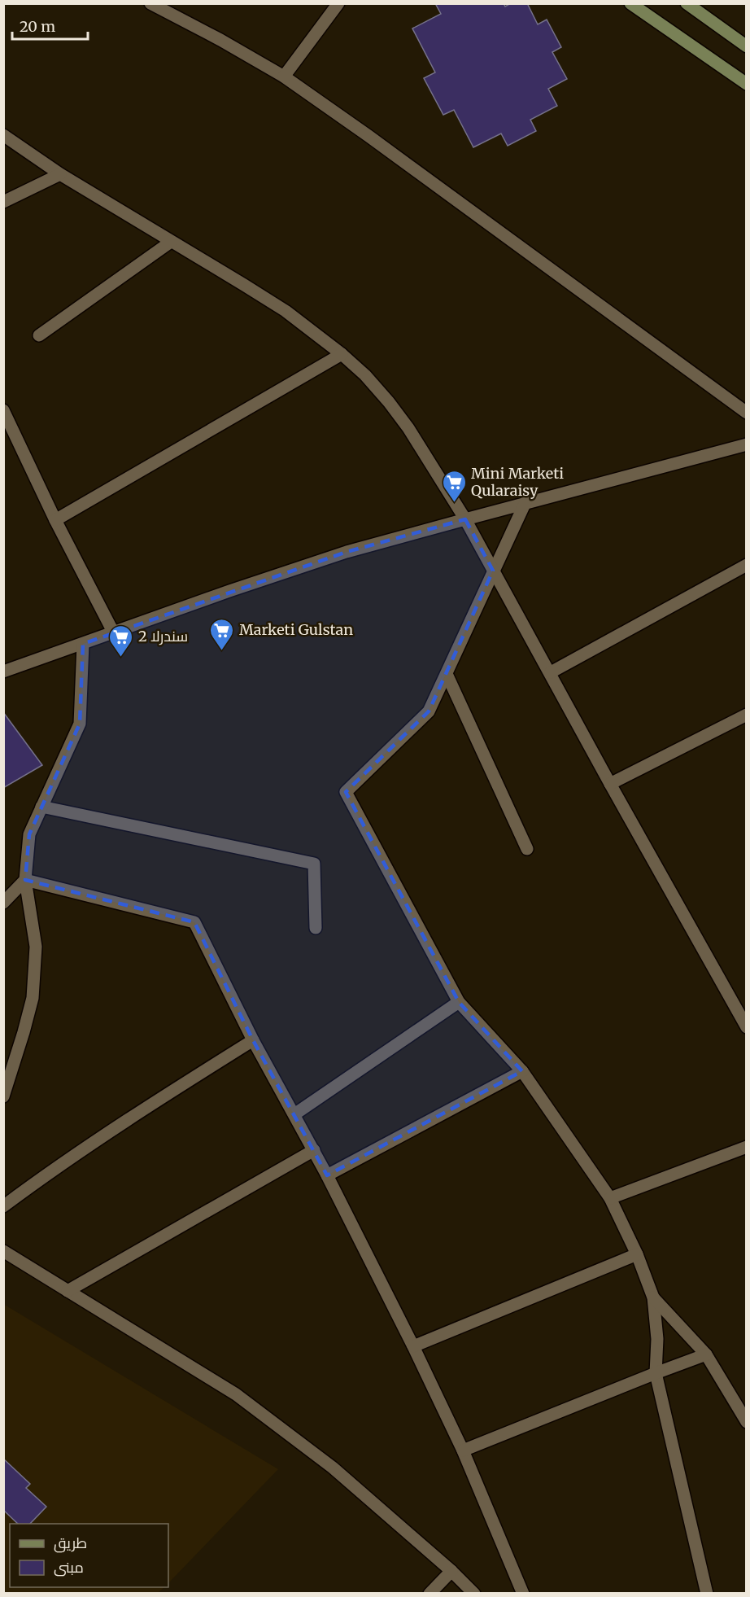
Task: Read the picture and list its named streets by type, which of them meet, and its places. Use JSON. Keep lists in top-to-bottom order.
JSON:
{
  "places": {
    "supermarket": ["Mini Marketi Qularaisy", "Marketi Gulstan", "سندرلا 2"]
  },
  "legend": ["طريق", "مبنى"],
  "scale_bar": "20 m"
}
